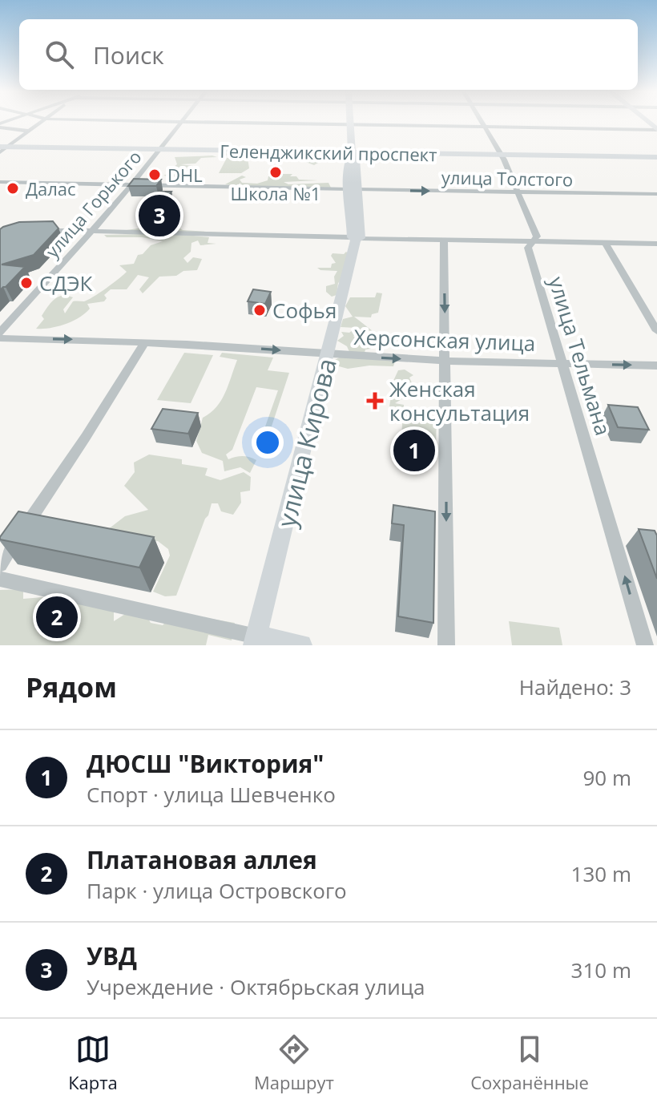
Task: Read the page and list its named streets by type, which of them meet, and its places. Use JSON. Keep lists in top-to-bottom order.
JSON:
{
  "streets": {
    "main road": ["Геленджикский проспект", "улица Кирова"],
    "street": [
      "улица Толстого",
      "улица Горького",
      "Херсонская улица",
      "улица Тельмана"
    ]
  },
  "crossings": [
    ["Геленджикский проспект", "улица Горького"],
    ["Геленджикский проспект", "улица Тельмана"],
    ["Геленджикский проспект", "улица Кирова"],
    ["улица Толстого", "улица Горького"],
    ["улица Толстого", "улица Тельмана"],
    ["улица Толстого", "улица Кирова"],
    ["Херсонская улица", "улица Тельмана"],
    ["Херсонская улица", "улица Кирова"]
  ],
  "one_way": ["Херсонская улица", "улица Тельмана"],
  "places": {
    "other": [
      "Школа №1",
      "DHL",
      "Далас",
      "СДЭК",
      "Софья"
    ],
    "health": ["Женская консультация"]
  },
  "page": {
    "search": "Поиск",
    "pins": ["3", "1", "2"],
    "heading": ["Рядом", "Найдено: 3"],
    "list": [
      {
        "mark": "1",
        "name": "ДЮСШ \"Виктория\"",
        "note": "Спорт · улица Шевченко",
        "value": "90 m"
      },
      {
        "mark": "2",
        "name": "Платановая аллея",
        "note": "Парк · улица Островского",
        "value": "130 m"
      },
      {
        "mark": "3",
        "name": "УВД",
        "note": "Учреждение · Октябрьская улица",
        "value": "310 m"
      }
    ],
    "nav": ["Карта", "Маршрут", "Сохранённые"]
  }
}
